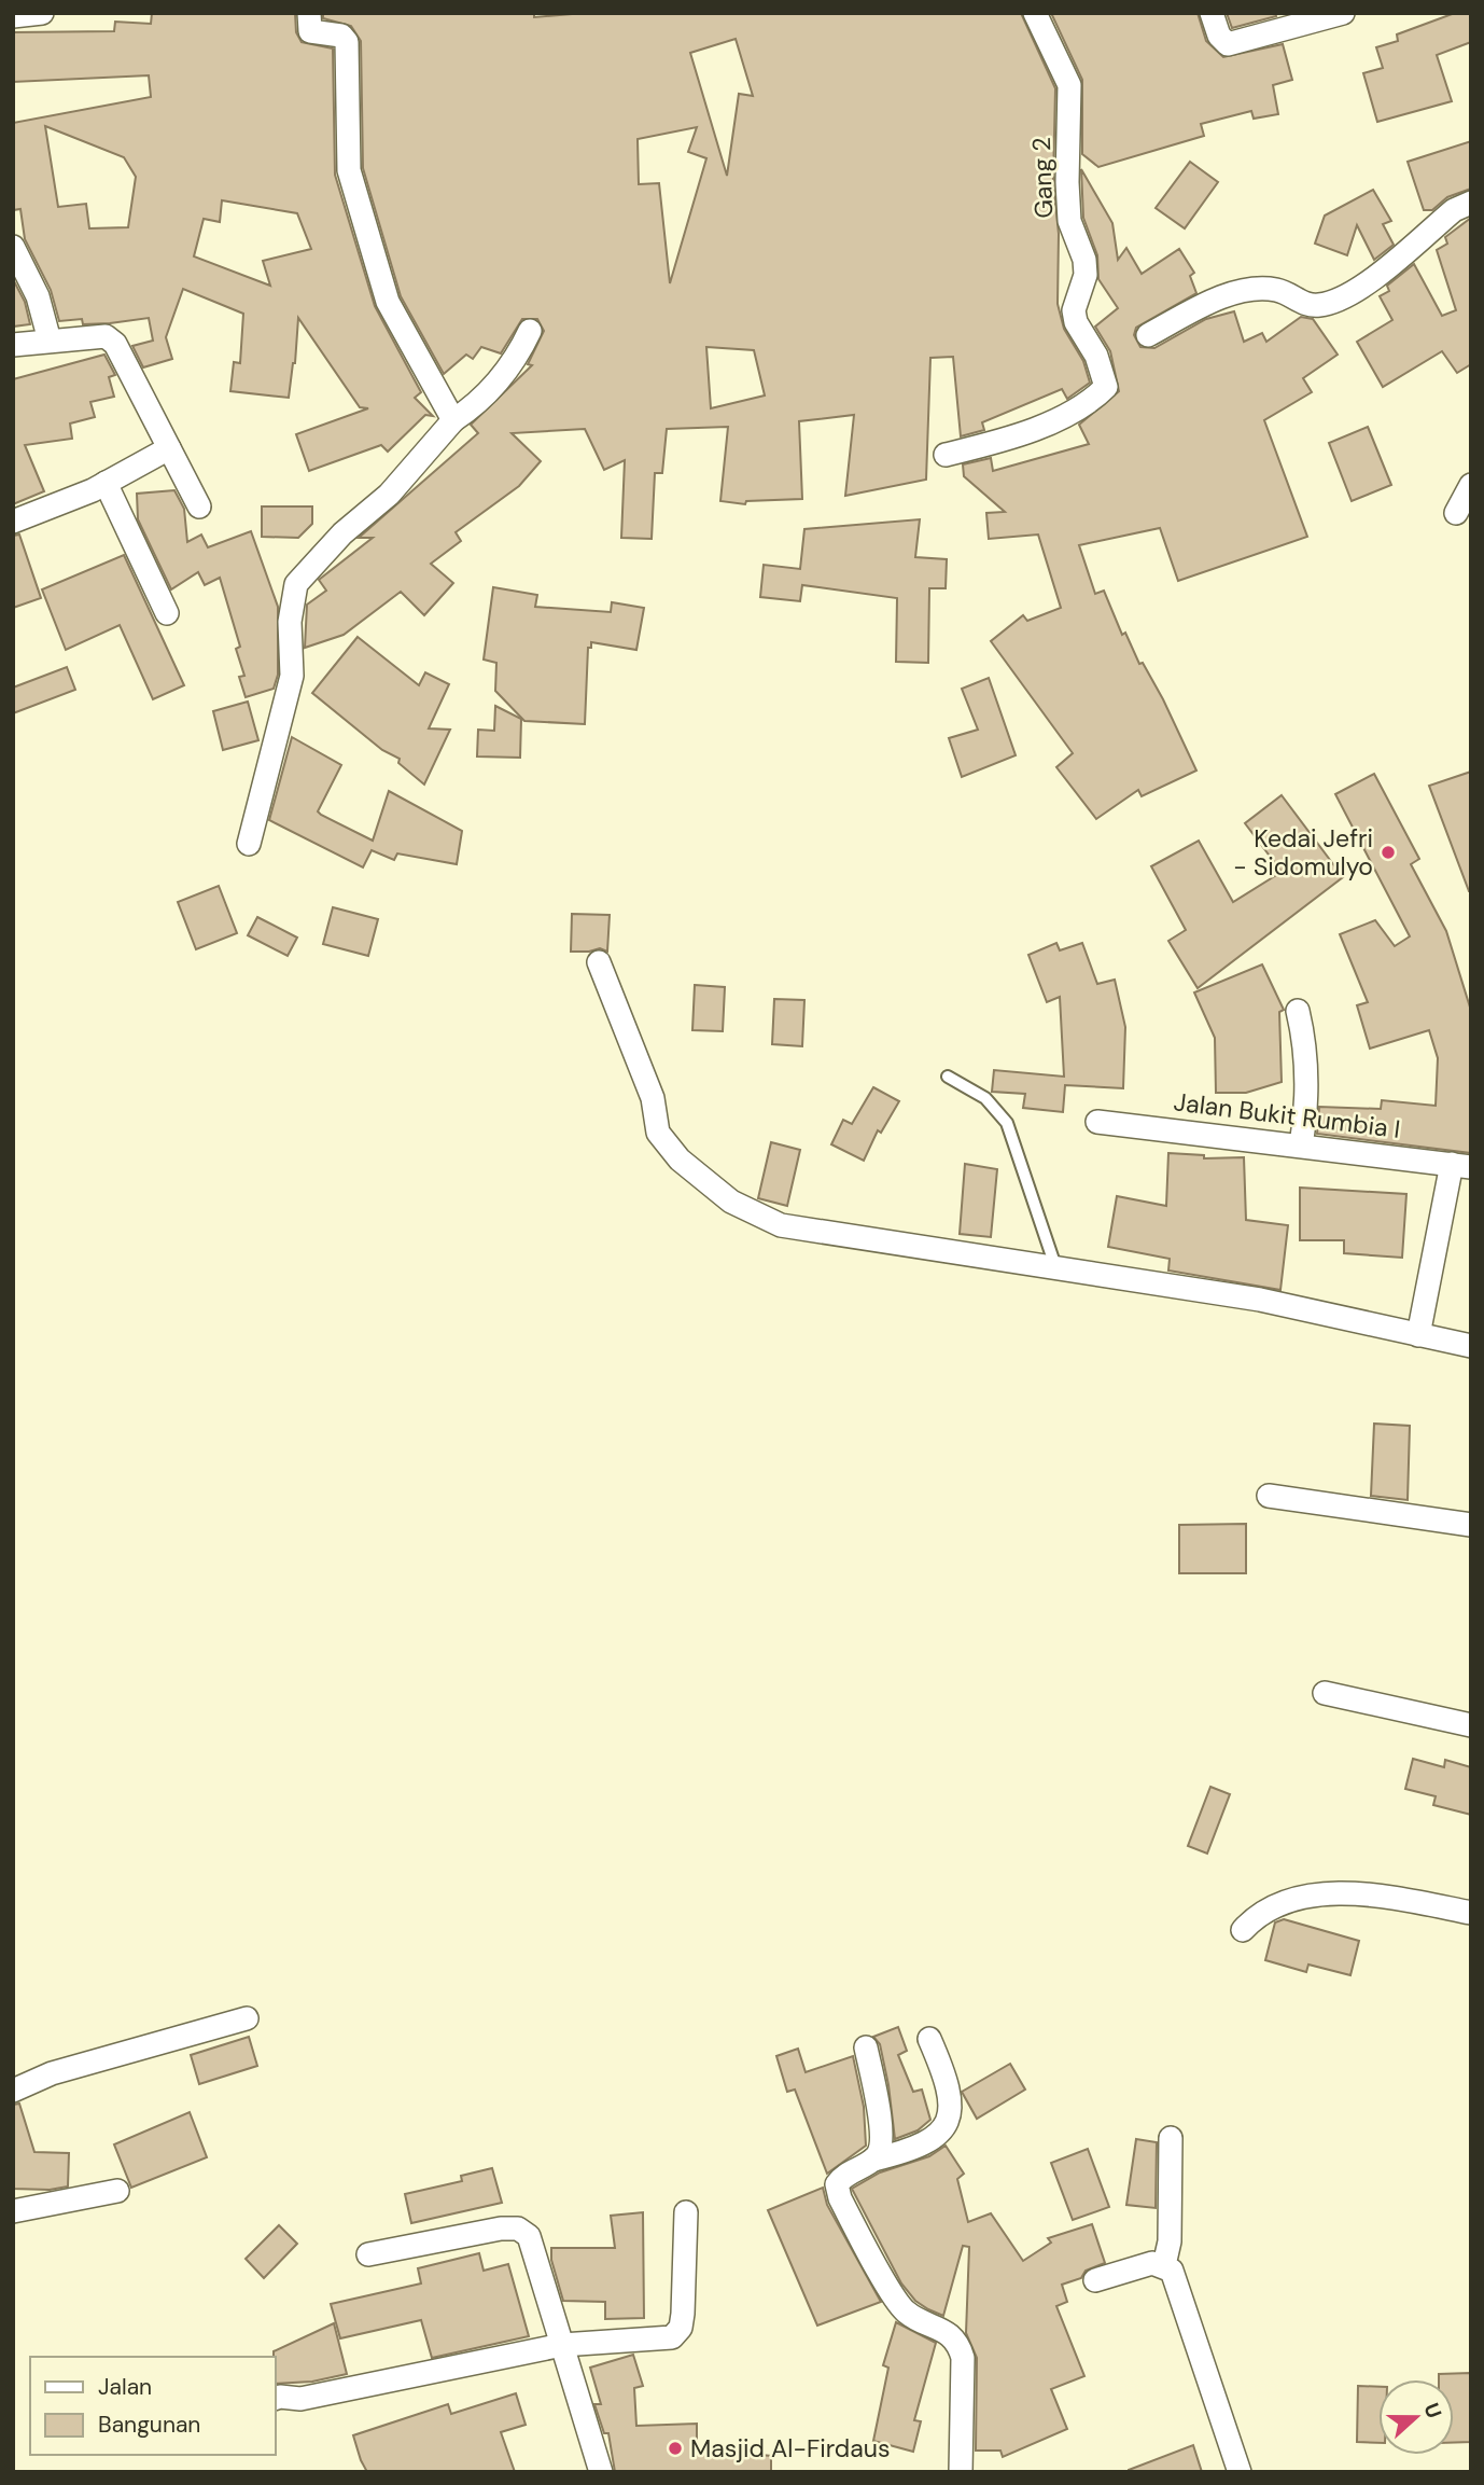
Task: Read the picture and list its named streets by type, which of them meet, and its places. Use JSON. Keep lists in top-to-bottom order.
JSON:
{
  "streets": {
    "street": ["Gang 2", "Jalan Bukit Rumbia I"]
  },
  "places": ["Kedai Jefri - Sidomulyo", "Masjid Al-Firdaus"],
  "legend": ["Jalan", "Bangunan"],
  "north": "right"
}
